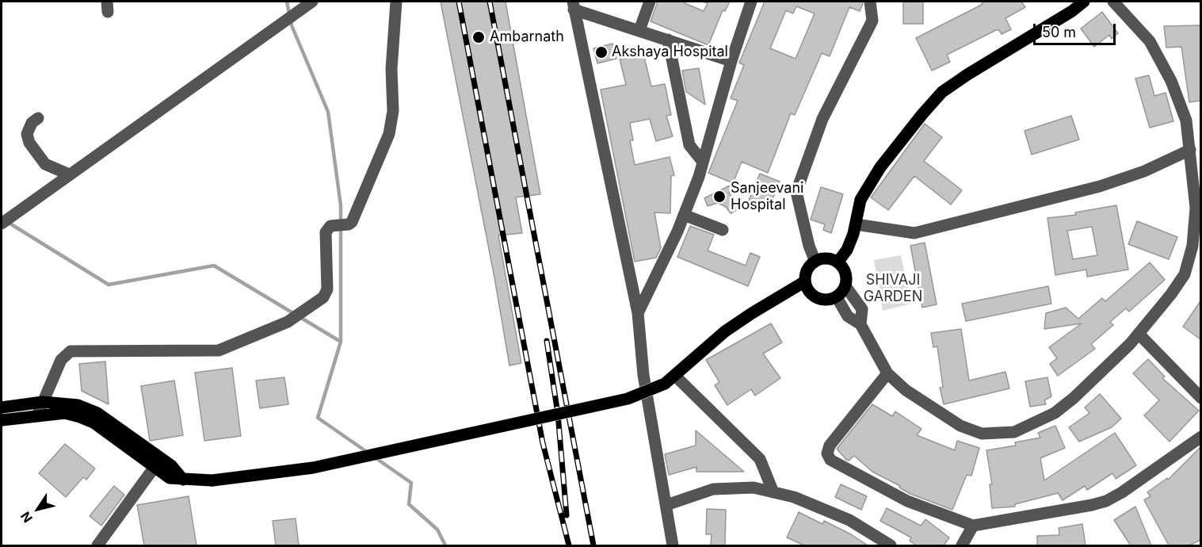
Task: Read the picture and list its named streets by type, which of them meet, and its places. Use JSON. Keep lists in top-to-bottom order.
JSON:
{
  "parks": ["SHIVAJI GARDEN"],
  "places": ["Ambarnath", "Akshaya Hospital", "Sanjeevani Hospital"],
  "scale_bar": "50 m",
  "north": "bottom left"
}
